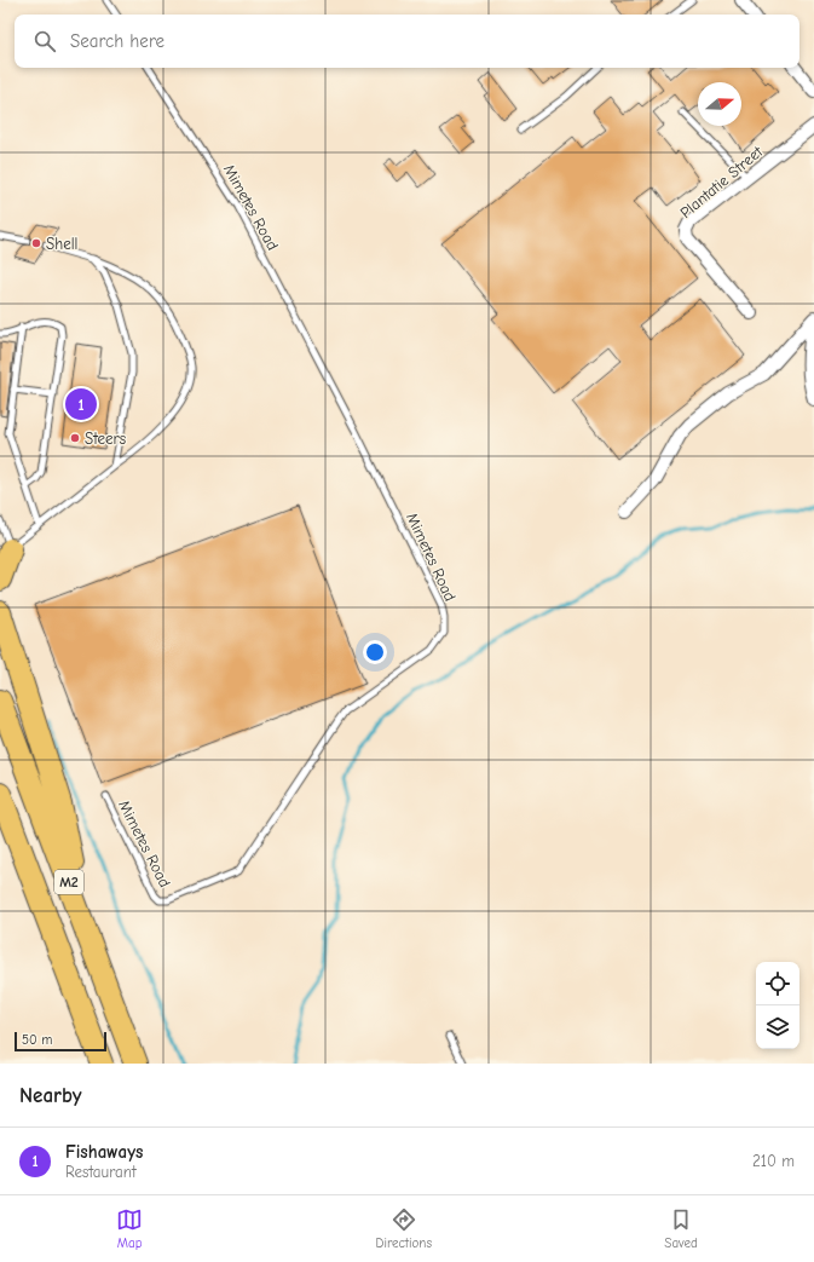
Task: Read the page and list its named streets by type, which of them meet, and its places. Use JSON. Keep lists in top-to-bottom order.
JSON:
{
  "streets": {
    "highway": ["M2"],
    "street": ["Plantatie Street"],
    "lane": ["Mimetes Road"]
  },
  "places": ["Shell", "Steers"],
  "scale_bar": "50 m",
  "north": "right",
  "page": {
    "search": "Search here",
    "pins": "1",
    "scale": "50 m",
    "heading": "Nearby",
    "list": [
      {
        "mark": "1",
        "name": "Fishaways",
        "note": "Restaurant",
        "value": "210 m"
      }
    ],
    "nav": ["Map", "Directions", "Saved"]
  }
}
